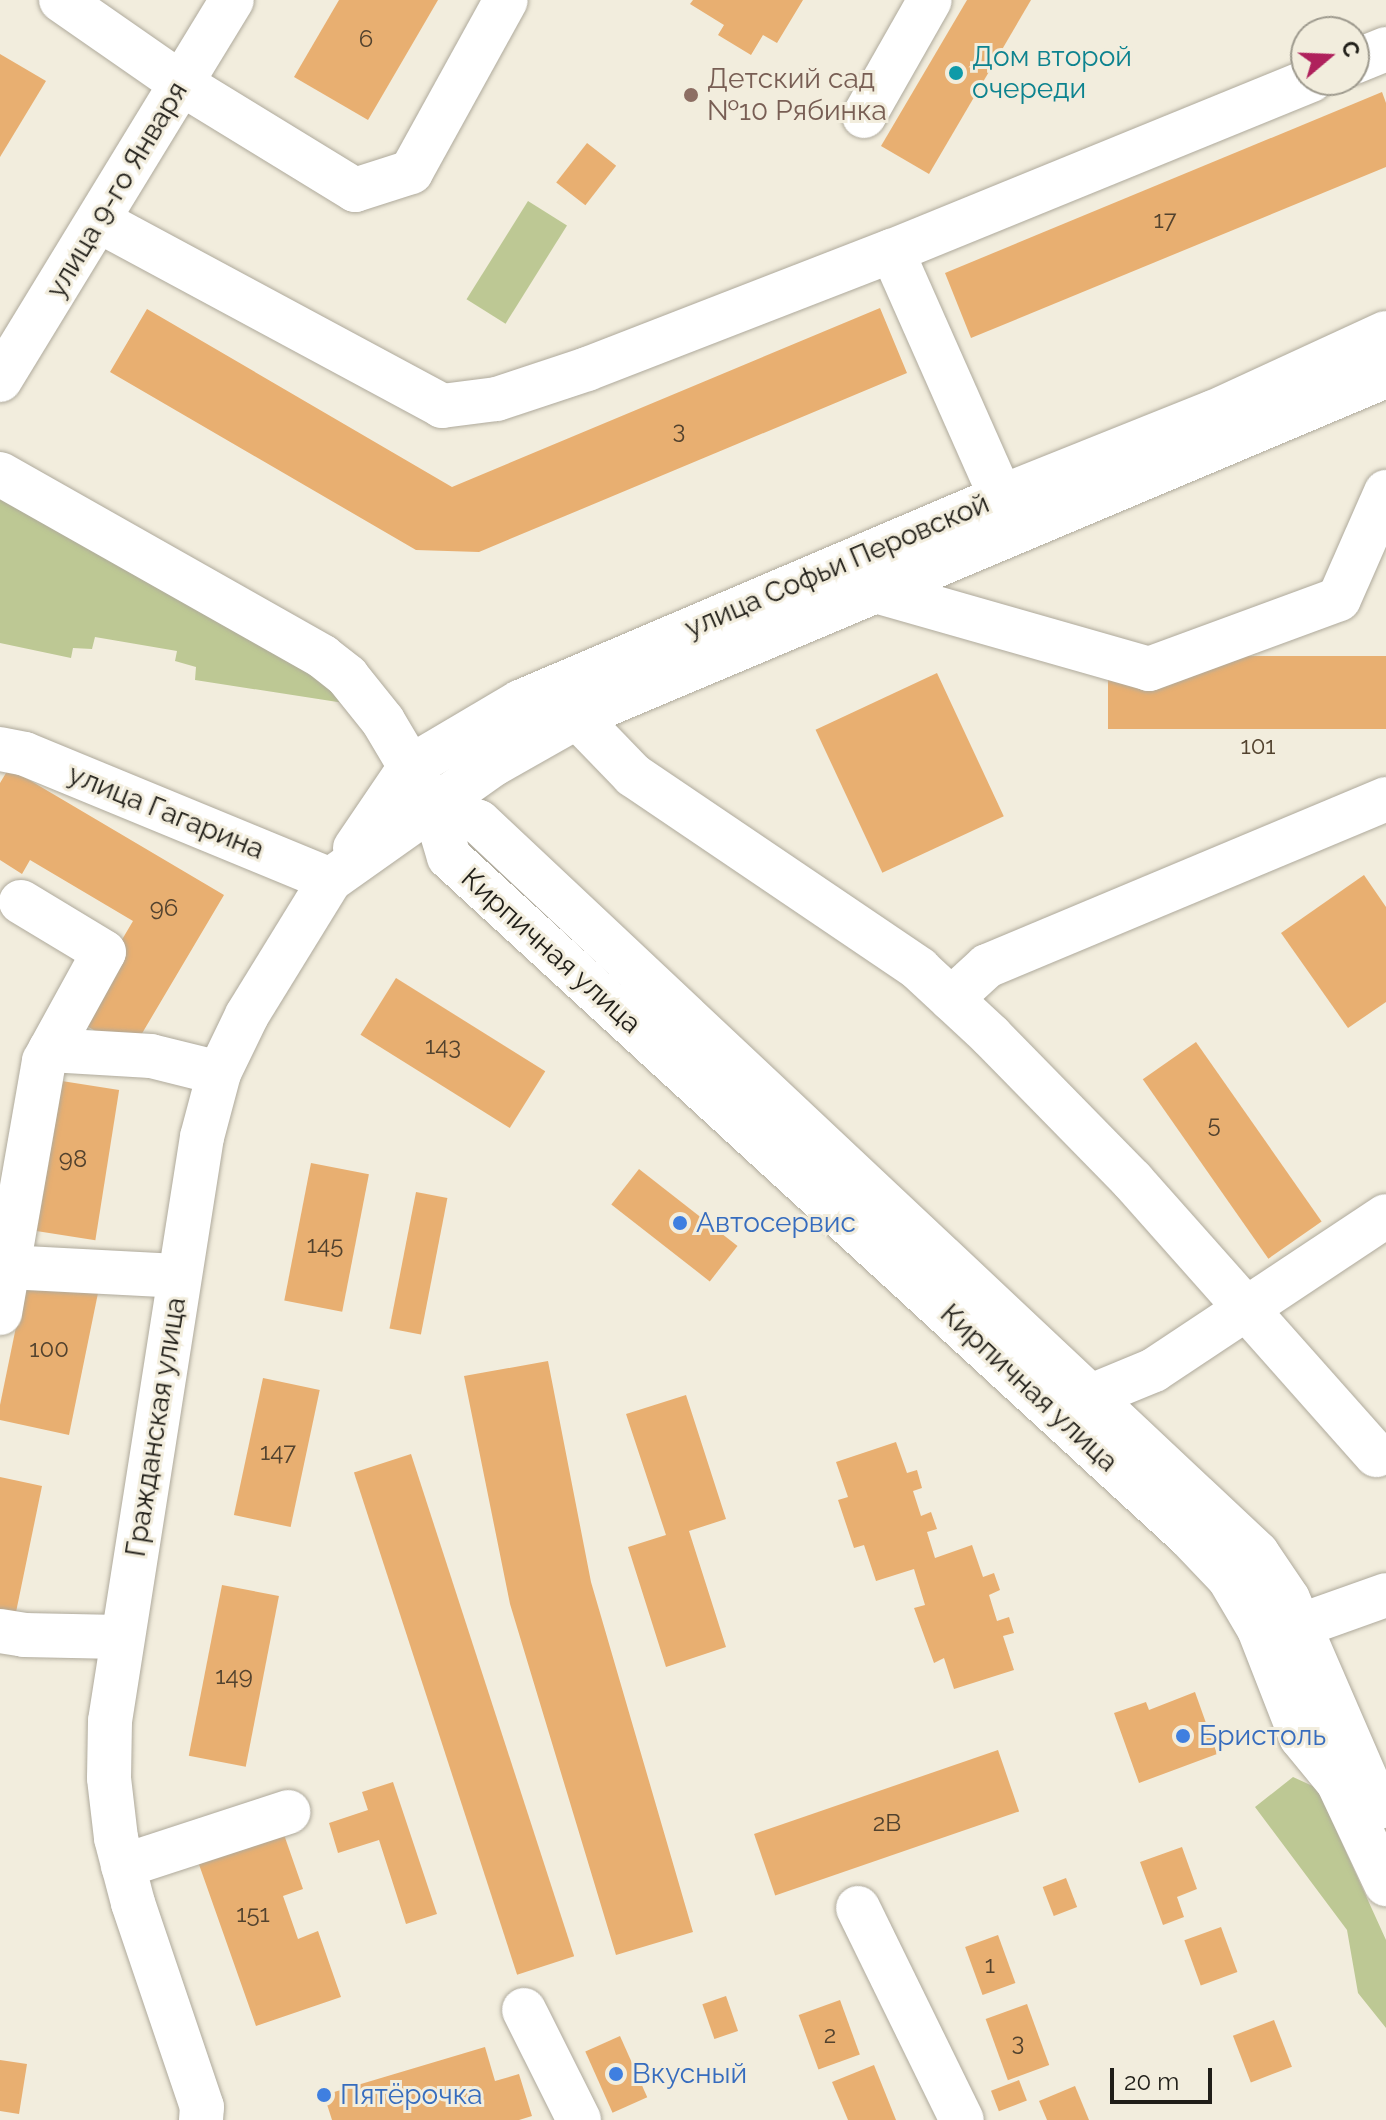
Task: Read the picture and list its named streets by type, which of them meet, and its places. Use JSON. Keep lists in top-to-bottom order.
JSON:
{
  "streets": {
    "street": [
      "улица 9-го Января",
      "улица Софьи Перовской",
      "улица Гагарина",
      "Кирпичная улица",
      "Гражданская улица"
    ]
  },
  "crossings": [
    ["улица Софьи Перовской", "улица Гагарина"],
    ["улица Софьи Перовской", "Кирпичная улица"],
    ["улица Софьи Перовской", "Гражданская улица"],
    ["улица Гагарина", "Гражданская улица"],
    ["Кирпичная улица", "Гражданская улица"]
  ],
  "places": [
    "Дом второй очереди",
    "Детский сад №10 Рябинка",
    "Автосервис",
    "Бристоль",
    "Вкусный",
    "Пятёрочка"
  ],
  "house_numbers": [
    "6",
    "17",
    "3",
    "101",
    "96",
    "143",
    "5",
    "98",
    "145",
    "100",
    "147",
    "149",
    "2В",
    "151",
    "1",
    "2",
    "3"
  ],
  "scale_bar": "20 m",
  "north": "right"
}
